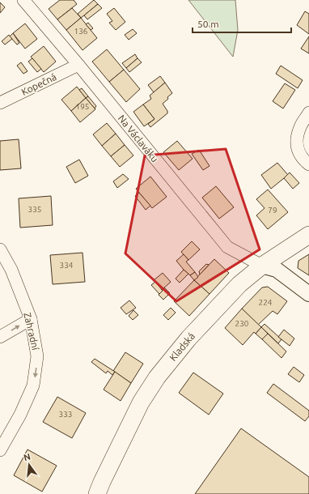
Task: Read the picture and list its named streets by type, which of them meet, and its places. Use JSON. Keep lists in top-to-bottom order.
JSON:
{
  "streets": {
    "main road": ["Kladská"],
    "street": ["Kopečná", "Na Václaváku", "Zahradní"]
  },
  "crossings": [
    ["Kopečná", "Na Václaváku"],
    ["Na Václaváku", "Kladská"]
  ],
  "one_way": ["Zahradní"],
  "house_numbers": [
    "136",
    "195",
    "335",
    "79",
    "334",
    "224",
    "230",
    "333"
  ],
  "scale_bar": "50 m",
  "north": "top"
}
